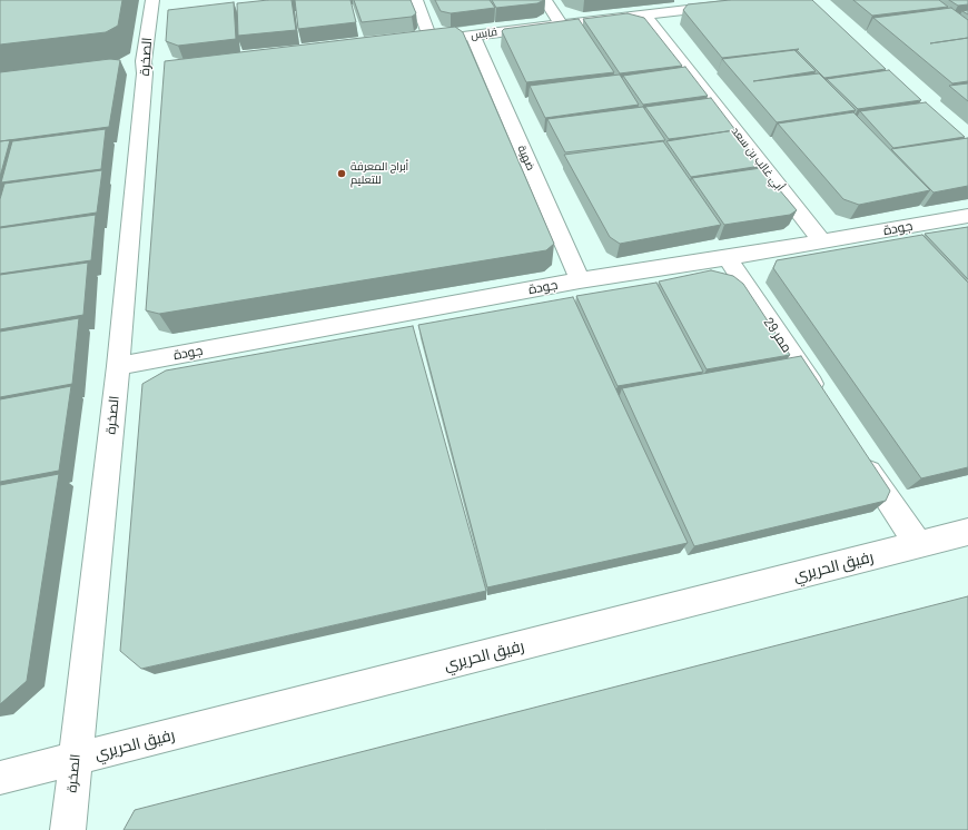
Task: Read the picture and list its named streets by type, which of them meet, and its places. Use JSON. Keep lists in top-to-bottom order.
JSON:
{
  "streets": {
    "street": [
      "قابس",
      "الصخرة",
      "ضهية",
      "أبي غالب بن سعد",
      "جودة",
      "ممر 29",
      "رفيق الحريري"
    ]
  },
  "crossings": [
    ["قابس", "ضهية"],
    ["قابس", "أبي غالب بن سعد"],
    ["الصخرة", "جودة"],
    ["الصخرة", "رفيق الحريري"],
    ["ضهية", "جودة"],
    ["أبي غالب بن سعد", "جودة"],
    ["جودة", "ممر 29"]
  ],
  "places": ["أبراج المعرفة للتعليم"]
}
